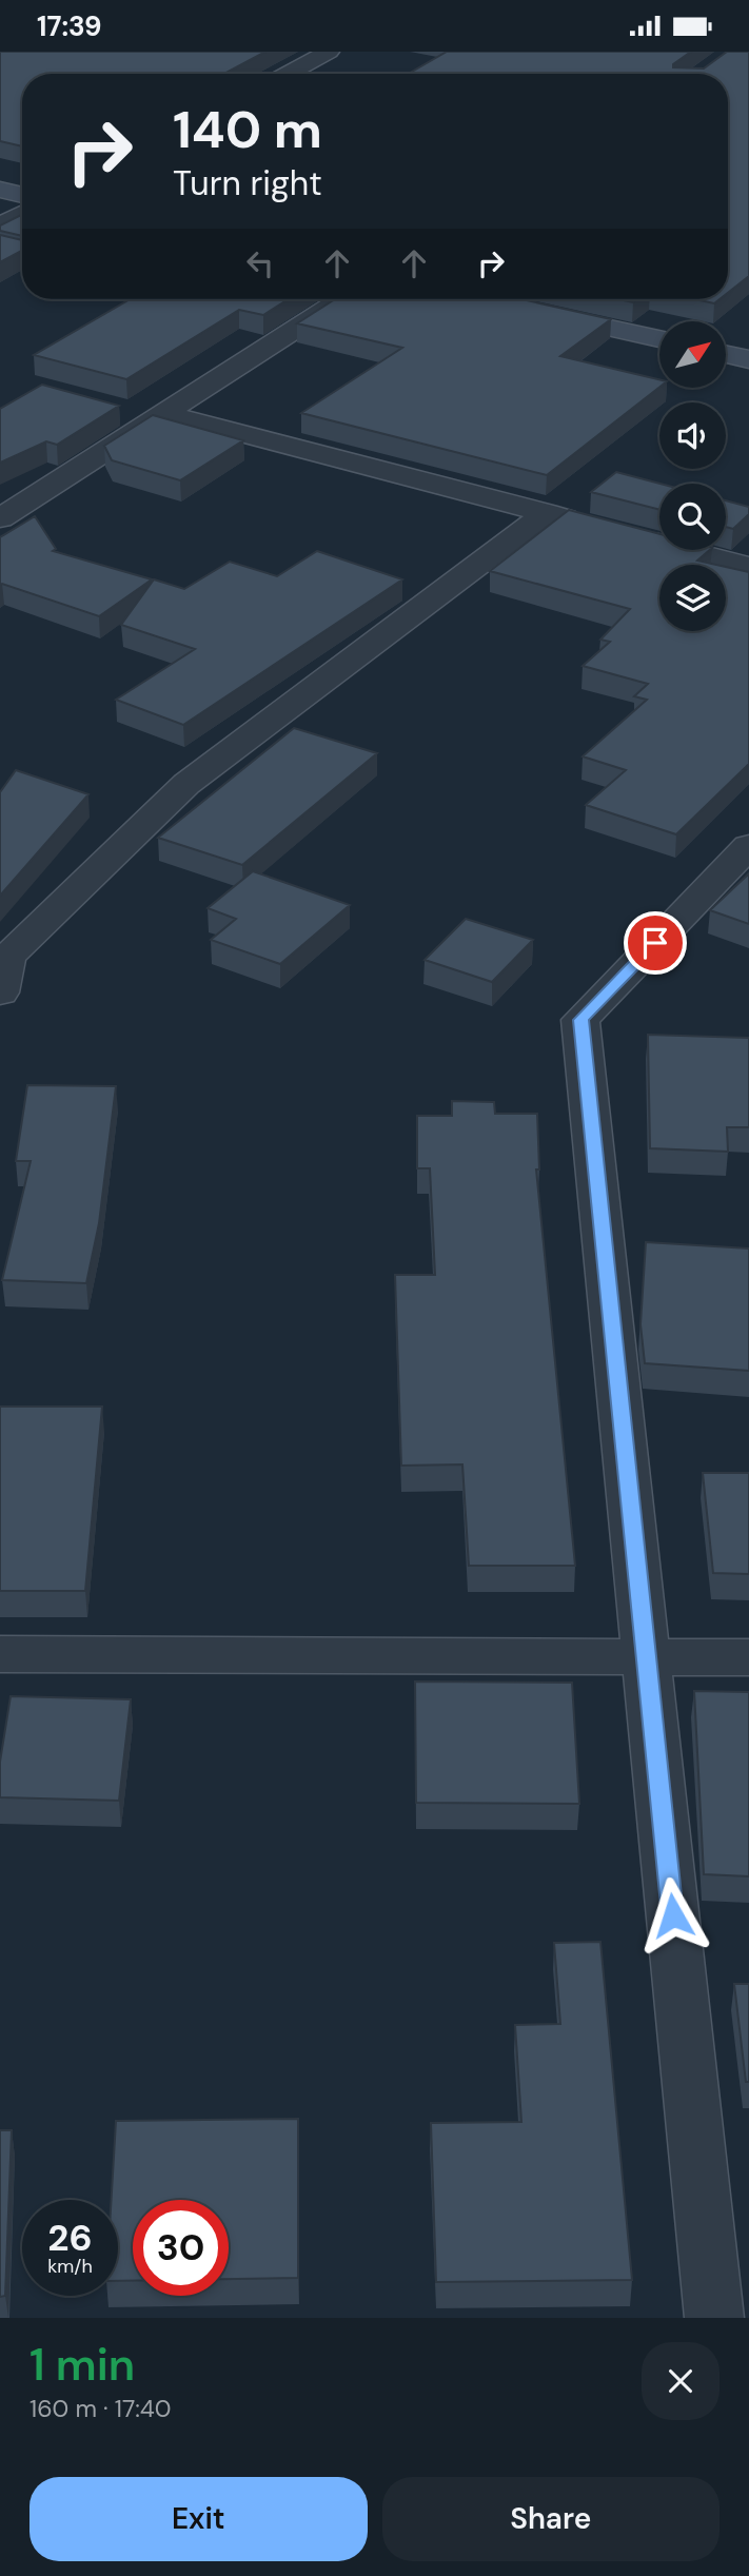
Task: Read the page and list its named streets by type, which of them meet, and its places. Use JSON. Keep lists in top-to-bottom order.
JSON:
{
  "north": "top right",
  "page": {
    "status": "17:39",
    "turn": ["140 m", "Turn right"],
    "speed": "26 km/h",
    "limit": "30",
    "heading": ["1 min", "160 m · 17:40"],
    "buttons": ["Exit", "Share"]
  }
}
